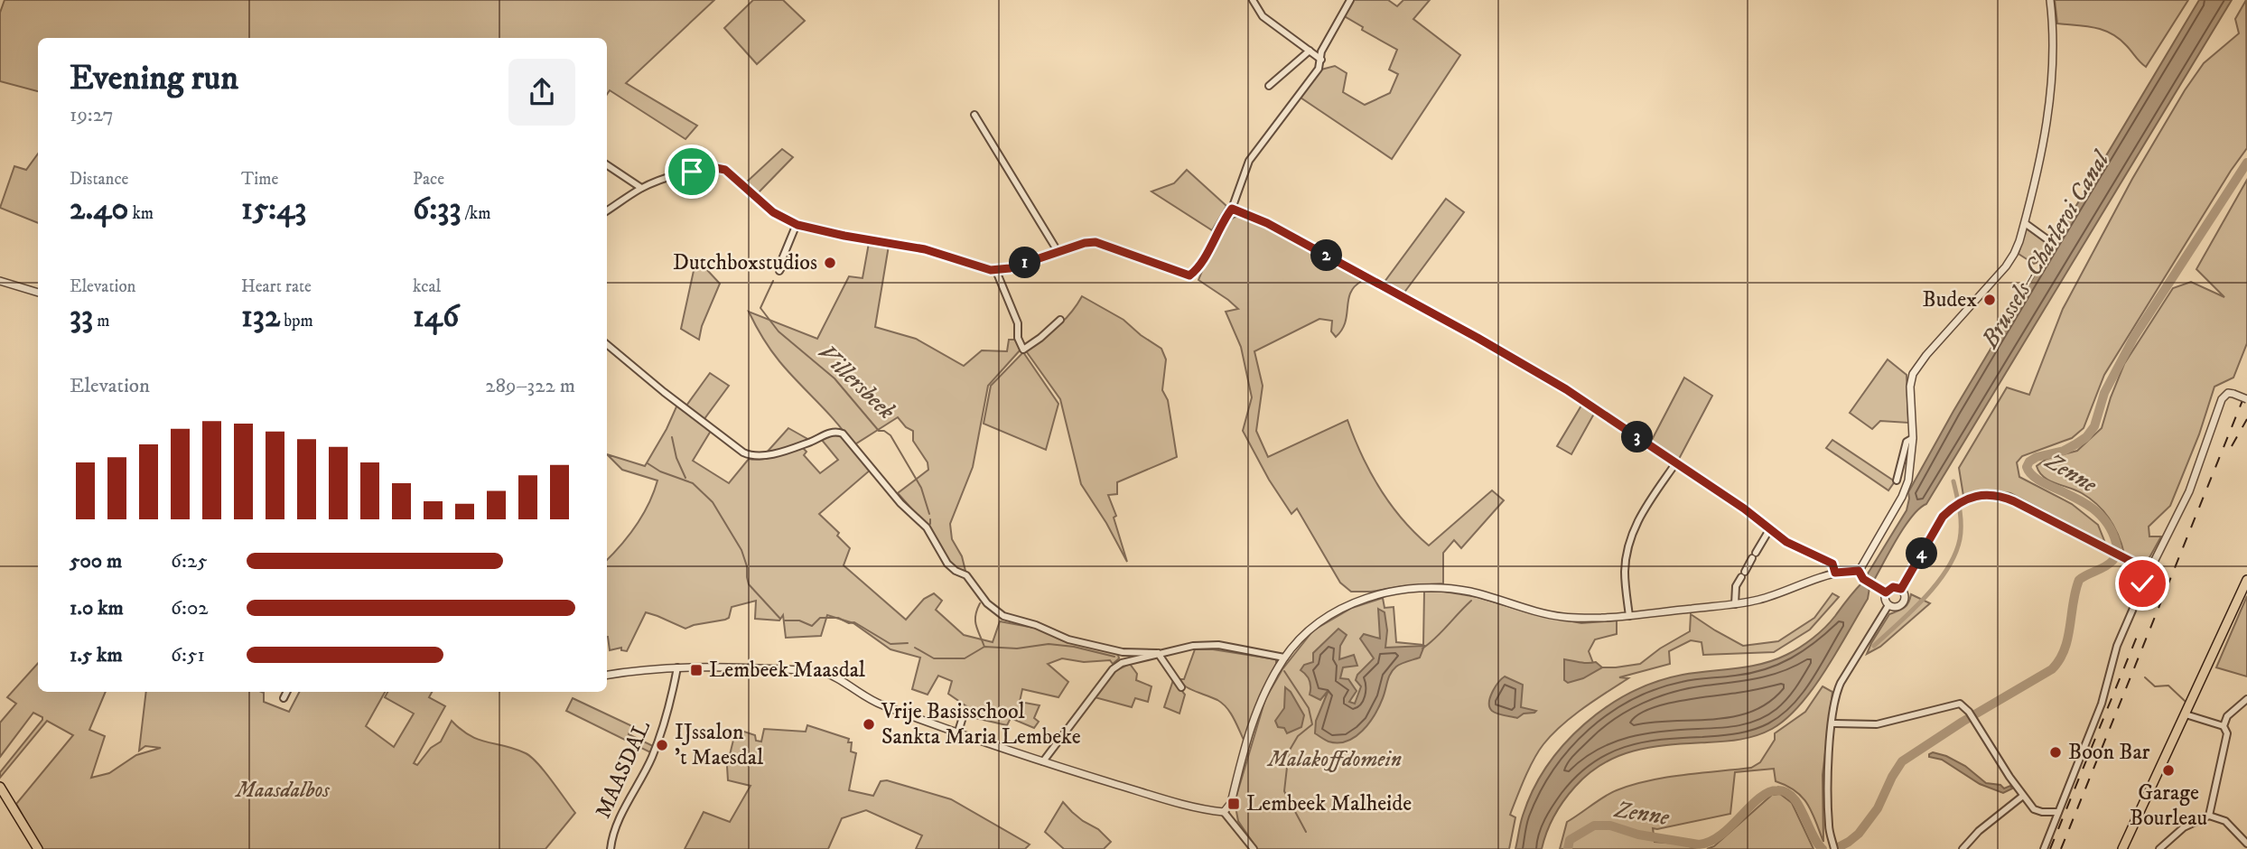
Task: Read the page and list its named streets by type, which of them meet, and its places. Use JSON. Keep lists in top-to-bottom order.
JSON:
{
  "streets": {
    "street": ["MAASDAL"]
  },
  "water": ["Brussels–Charleroi Canal", "Villersbeek", "Zenne"],
  "parks": ["Malakoffdomein", "Maasdalbos"],
  "places": {
    "other": [
      "Dutchboxstudios",
      "Budex",
      "Vrije Basisschool Sankta Maria Lembeke",
      "IJssalon 't Maesdal",
      "Boon Bar",
      "Garage Bourleau"
    ],
    "transit": ["Lembeek Maasdal", "Lembeek Malheide"]
  },
  "page": {
    "heading": ["Evening run", "19:27"],
    "stats": [
      ["Distance", "2.40 km"],
      ["Time", "15:43"],
      ["Pace", "6:33 /km"],
      ["Elevation", "33 m"],
      ["Heart rate", "132 bpm"],
      ["kcal", "146"]
    ],
    "pins": [
      "2",
      "1",
      "3",
      "4"
    ],
    "chart": ["Elevation", "289–322 m"],
    "list": [
      {
        "name": "500 m",
        "note": "6:25"
      },
      {
        "name": "1.0 km",
        "note": "6:02"
      },
      {
        "name": "1.5 km",
        "note": "6:51"
      }
    ]
  }
}
